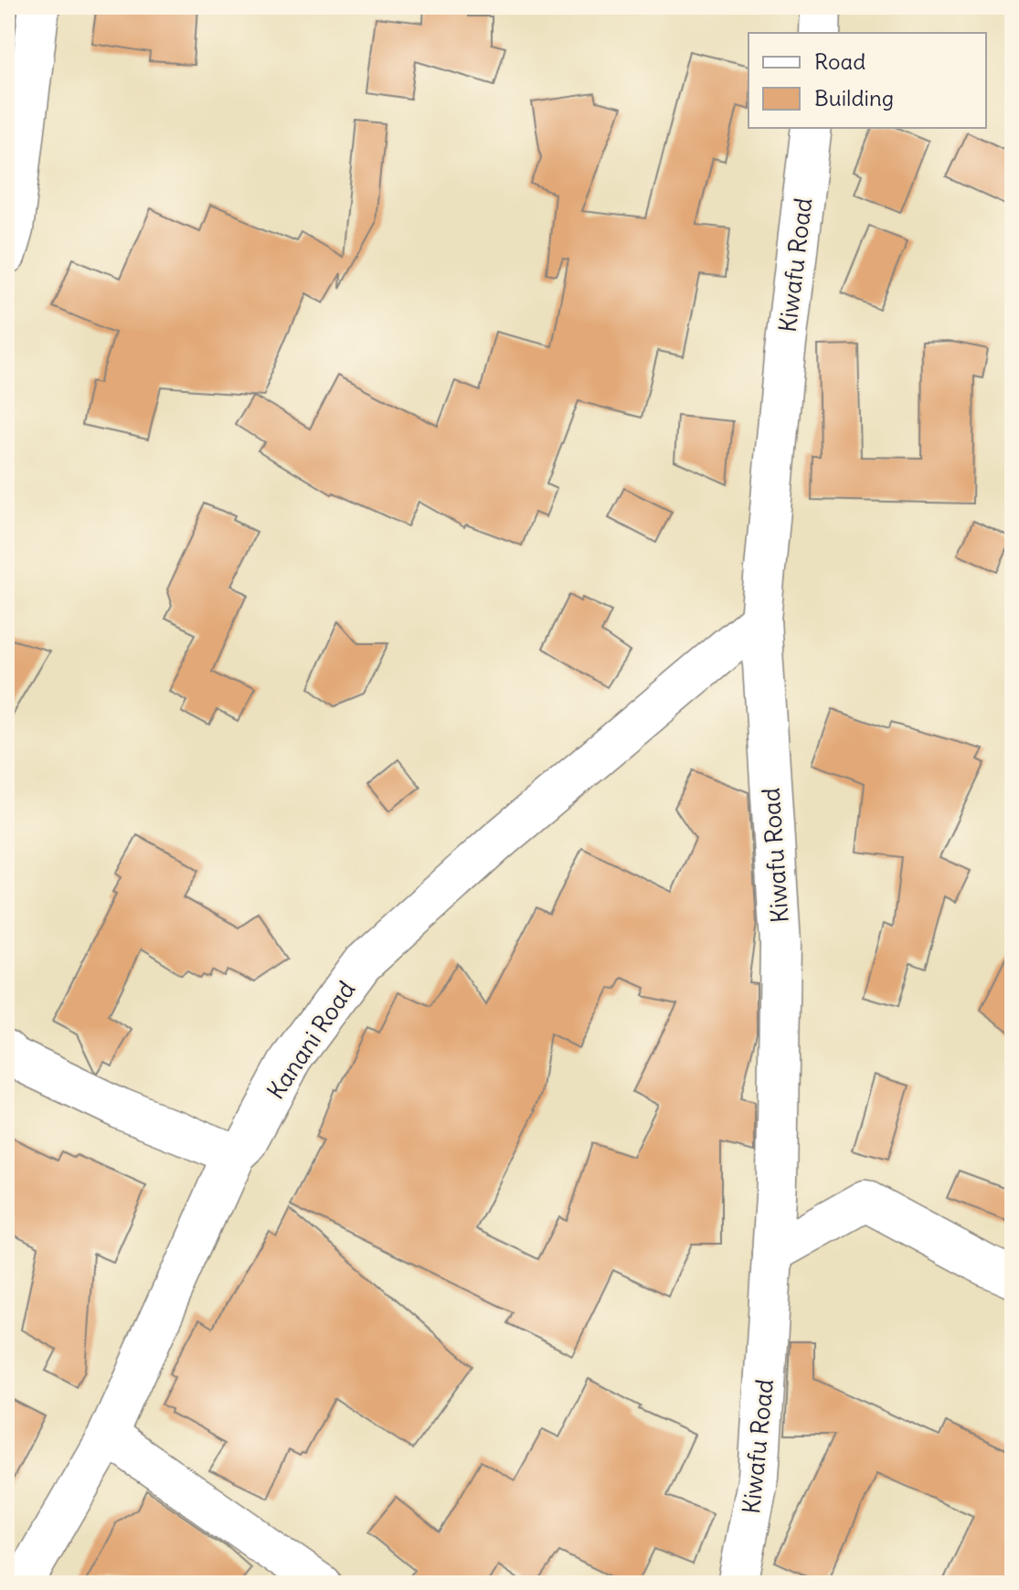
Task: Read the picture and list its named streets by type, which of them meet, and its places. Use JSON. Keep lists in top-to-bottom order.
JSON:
{
  "streets": {
    "street": ["Kiwafu Road", "Kanani Road"]
  },
  "crossings": [
    ["Kiwafu Road", "Kanani Road"]
  ],
  "legend": ["Road", "Building"]
}
